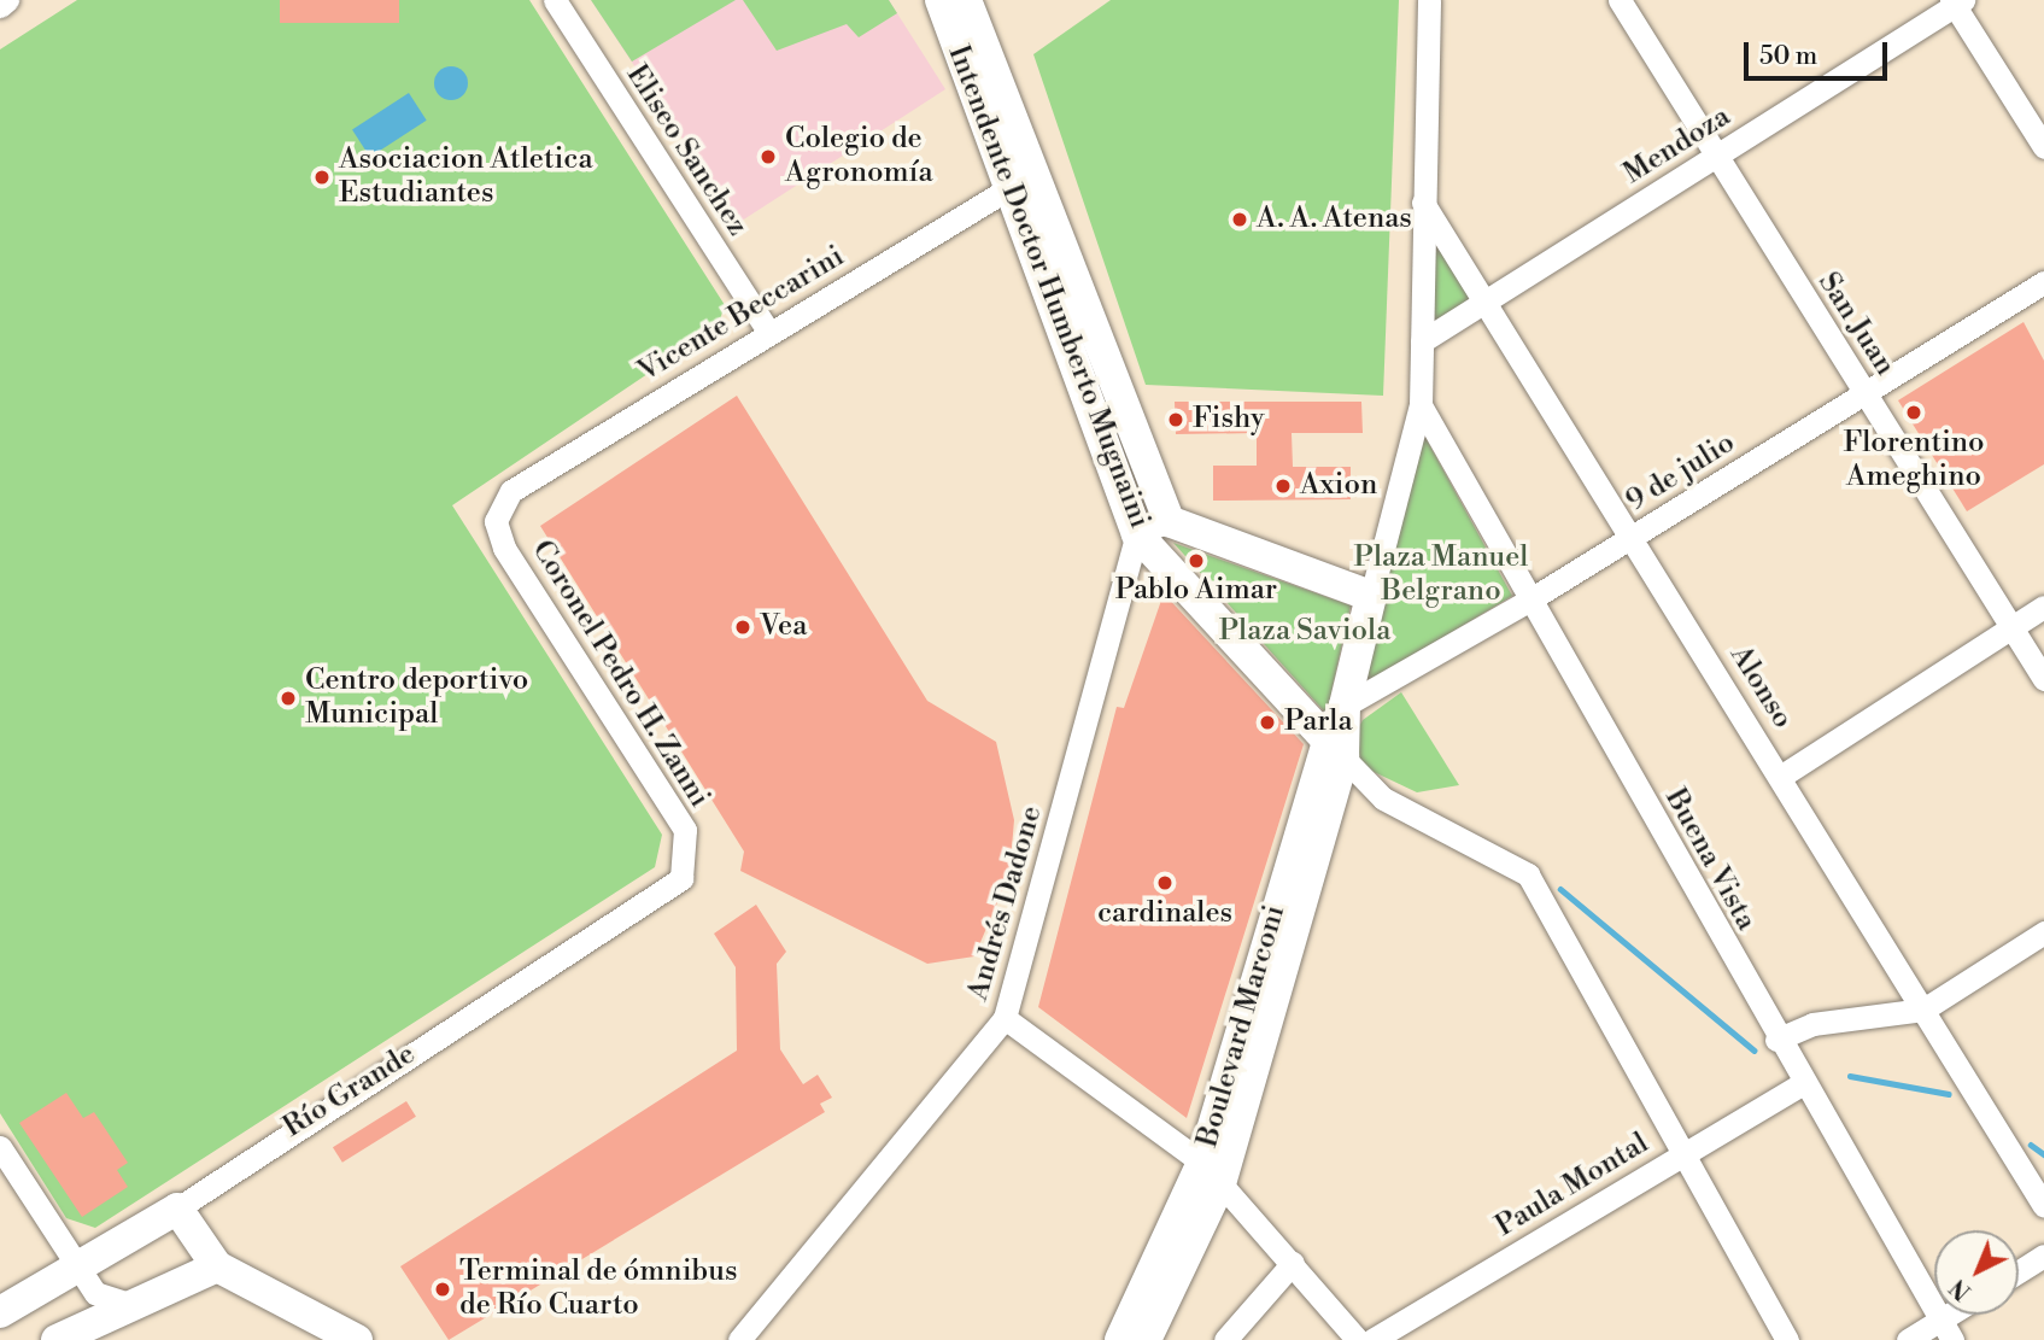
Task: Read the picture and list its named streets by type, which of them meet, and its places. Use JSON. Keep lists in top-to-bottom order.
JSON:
{
  "streets": {
    "main road": ["Intendente Doctor Humberto Mugnaini", "Boulevard Marconi", "Río Grande"],
    "street": [
      "Mendoza",
      "Eliseo Sanchez",
      "Vicente Beccarini",
      "San Juan",
      "9 de julio",
      "Coronel Pedro H. Zanni",
      "Alonso",
      "Buena Vista",
      "Andrés Dadone",
      "Paula Montal"
    ]
  },
  "crossings": [
    ["Mendoza", "San Juan"],
    ["Mendoza", "Alonso"],
    ["Mendoza", "Boulevard Marconi"],
    ["Eliseo Sanchez", "Vicente Beccarini"],
    ["Intendente Doctor Humberto Mugnaini", "Vicente Beccarini"],
    ["Intendente Doctor Humberto Mugnaini", "Andrés Dadone"],
    ["Intendente Doctor Humberto Mugnaini", "Boulevard Marconi"],
    ["Intendente Doctor Humberto Mugnaini", "Paula Montal"],
    ["Vicente Beccarini", "Coronel Pedro H. Zanni"],
    ["San Juan", "9 de julio"],
    ["9 de julio", "Alonso"],
    ["9 de julio", "Buena Vista"],
    ["9 de julio", "Boulevard Marconi"],
    ["Coronel Pedro H. Zanni", "Río Grande"],
    ["Alonso", "Boulevard Marconi"],
    ["Buena Vista", "Boulevard Marconi"],
    ["Buena Vista", "Paula Montal"]
  ],
  "parks": ["Plaza Manuel Belgrano", "Plaza Saviola"],
  "places": [
    "Colegio de Agronomía",
    "Asociacion Atletica Estudiantes",
    "A. A. Atenas",
    "Florentino Ameghino",
    "Fishy",
    "Axion",
    "Pablo Aimar",
    "Vea",
    "Centro deportivo Municipal",
    "Parla",
    "cardinales",
    "Terminal de ómnibus de Río Cuarto"
  ],
  "scale_bar": "50 m",
  "north": "bottom left"
}
